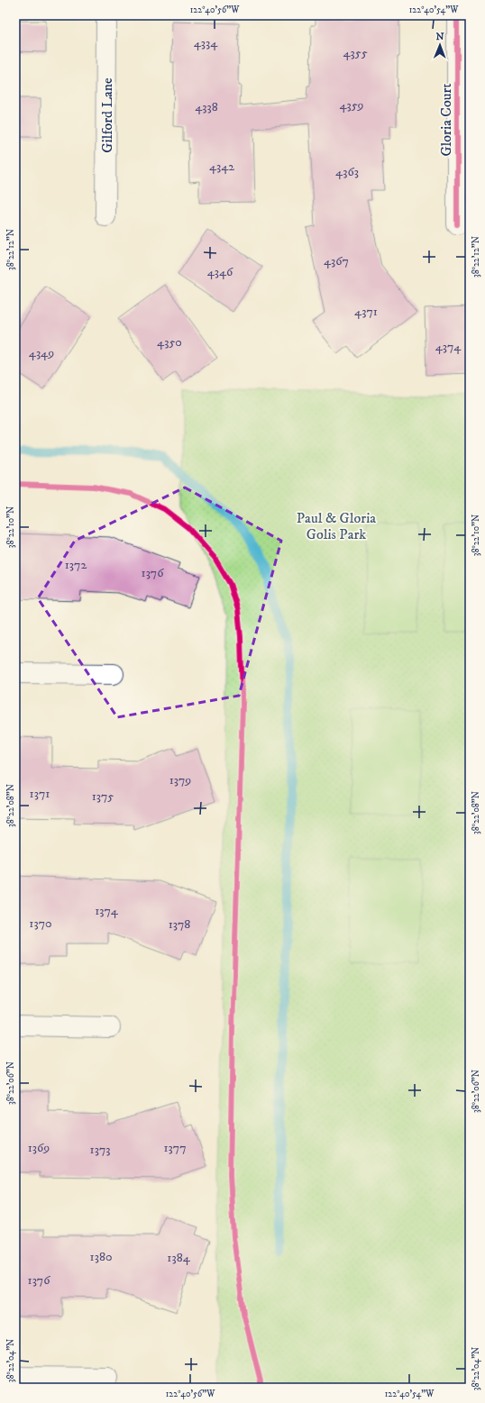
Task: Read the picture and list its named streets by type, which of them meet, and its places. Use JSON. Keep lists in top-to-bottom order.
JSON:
{
  "streets": {
    "street": ["Gilford Lane", "Gloria Court"]
  },
  "parks": ["Paul & Gloria Golis Park"],
  "house_numbers": [
    "4334",
    "4355",
    "4359",
    "4338",
    "4342",
    "4363",
    "4367",
    "4346",
    "4371",
    "4350",
    "4374",
    "4349",
    "1372",
    "1376",
    "1379",
    "1371",
    "1375",
    "1374",
    "1370",
    "1378",
    "1369",
    "1377",
    "1373",
    "1380",
    "1384",
    "1376"
  ],
  "north": "top",
  "coordinates": [
    "122°40'56\"W",
    "122°40'54\"W",
    "38°22'12\"N",
    "38°22'10\"N",
    "38°22'08\"N",
    "38°22'06\"N",
    "38°22'04\"N"
  ]
}
